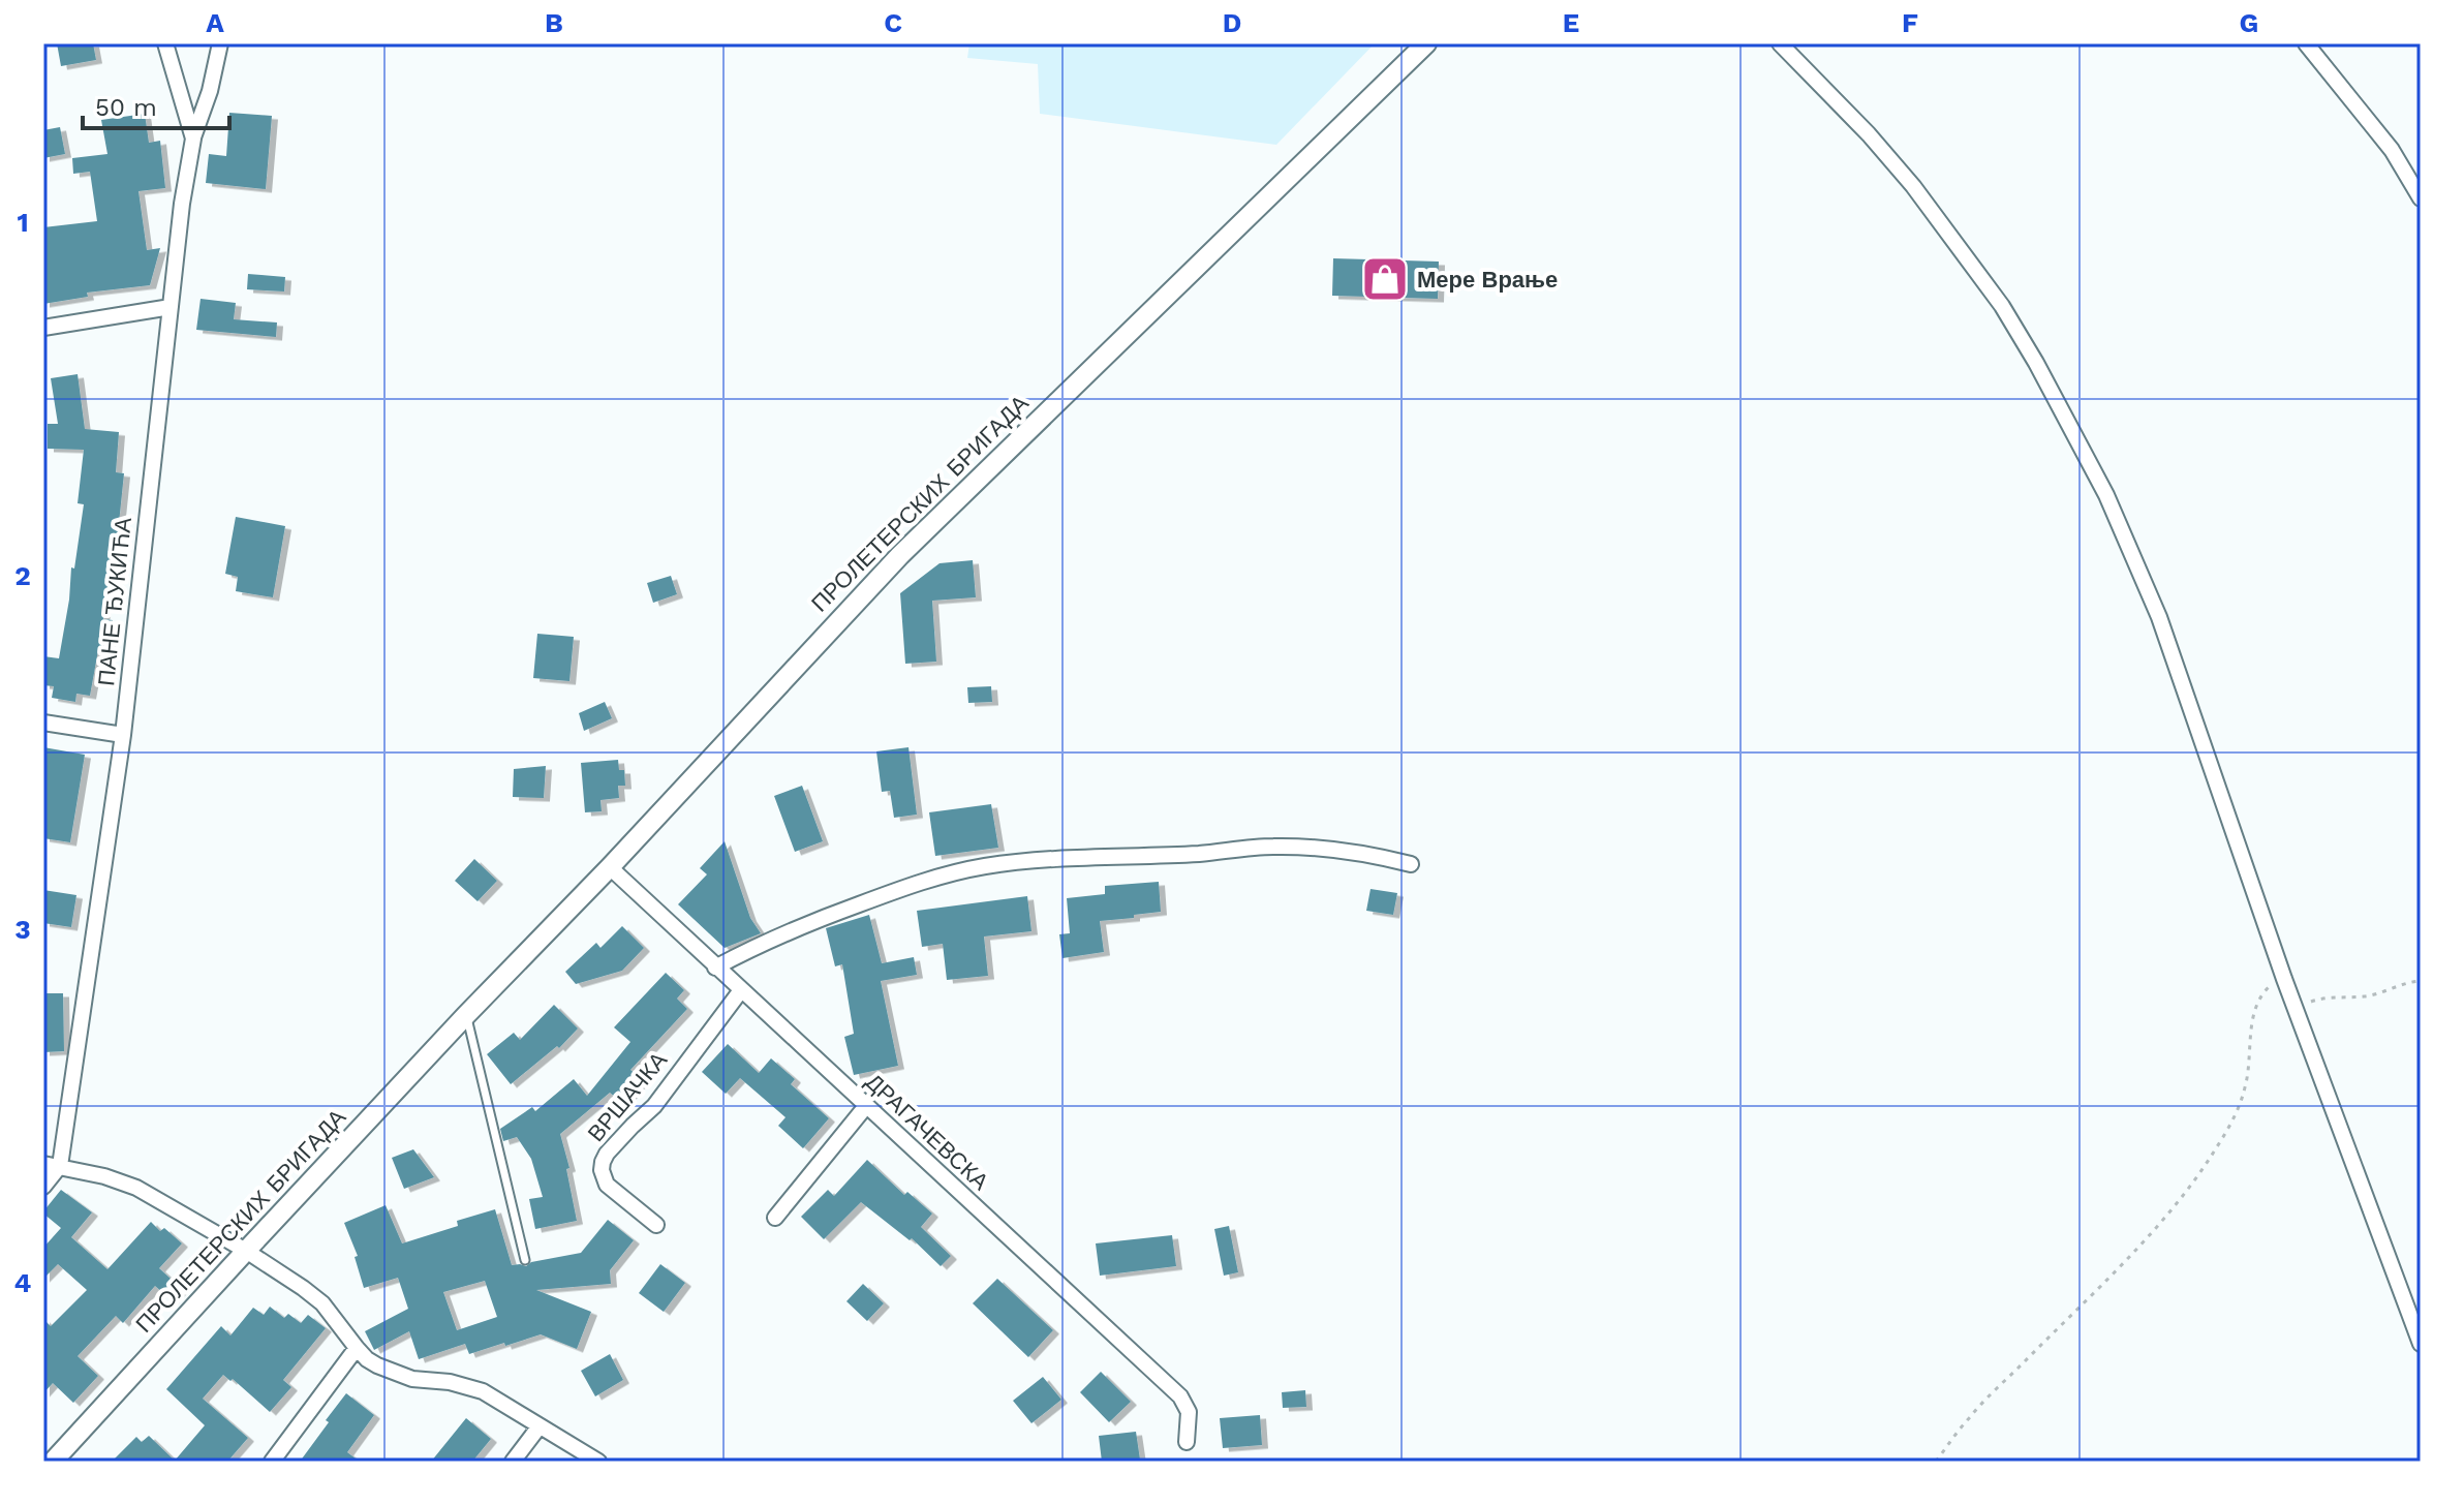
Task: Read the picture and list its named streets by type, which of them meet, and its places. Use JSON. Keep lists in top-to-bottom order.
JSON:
{
  "streets": {
    "street": [
      "ПРОЛЕТЕРСКИХ БРИГАДА",
      "ПАНЕ ЂУКИЋА",
      "ВРШАЧКА",
      "ДРАГАЧЕВСКА"
    ]
  },
  "crossings": [
    ["ПРОЛЕТЕРСКИХ БРИГАДА", "ДРАГАЧЕВСКА"],
    ["ВРШАЧКА", "ДРАГАЧЕВСКА"]
  ],
  "places": {
    "shop": ["Мере Врање"]
  },
  "scale_bar": "50 m",
  "grid": {
    "columns": [
      "A",
      "B",
      "C",
      "D",
      "E",
      "F",
      "G"
    ],
    "rows": [
      "1",
      "2",
      "3",
      "4"
    ]
  }
}
